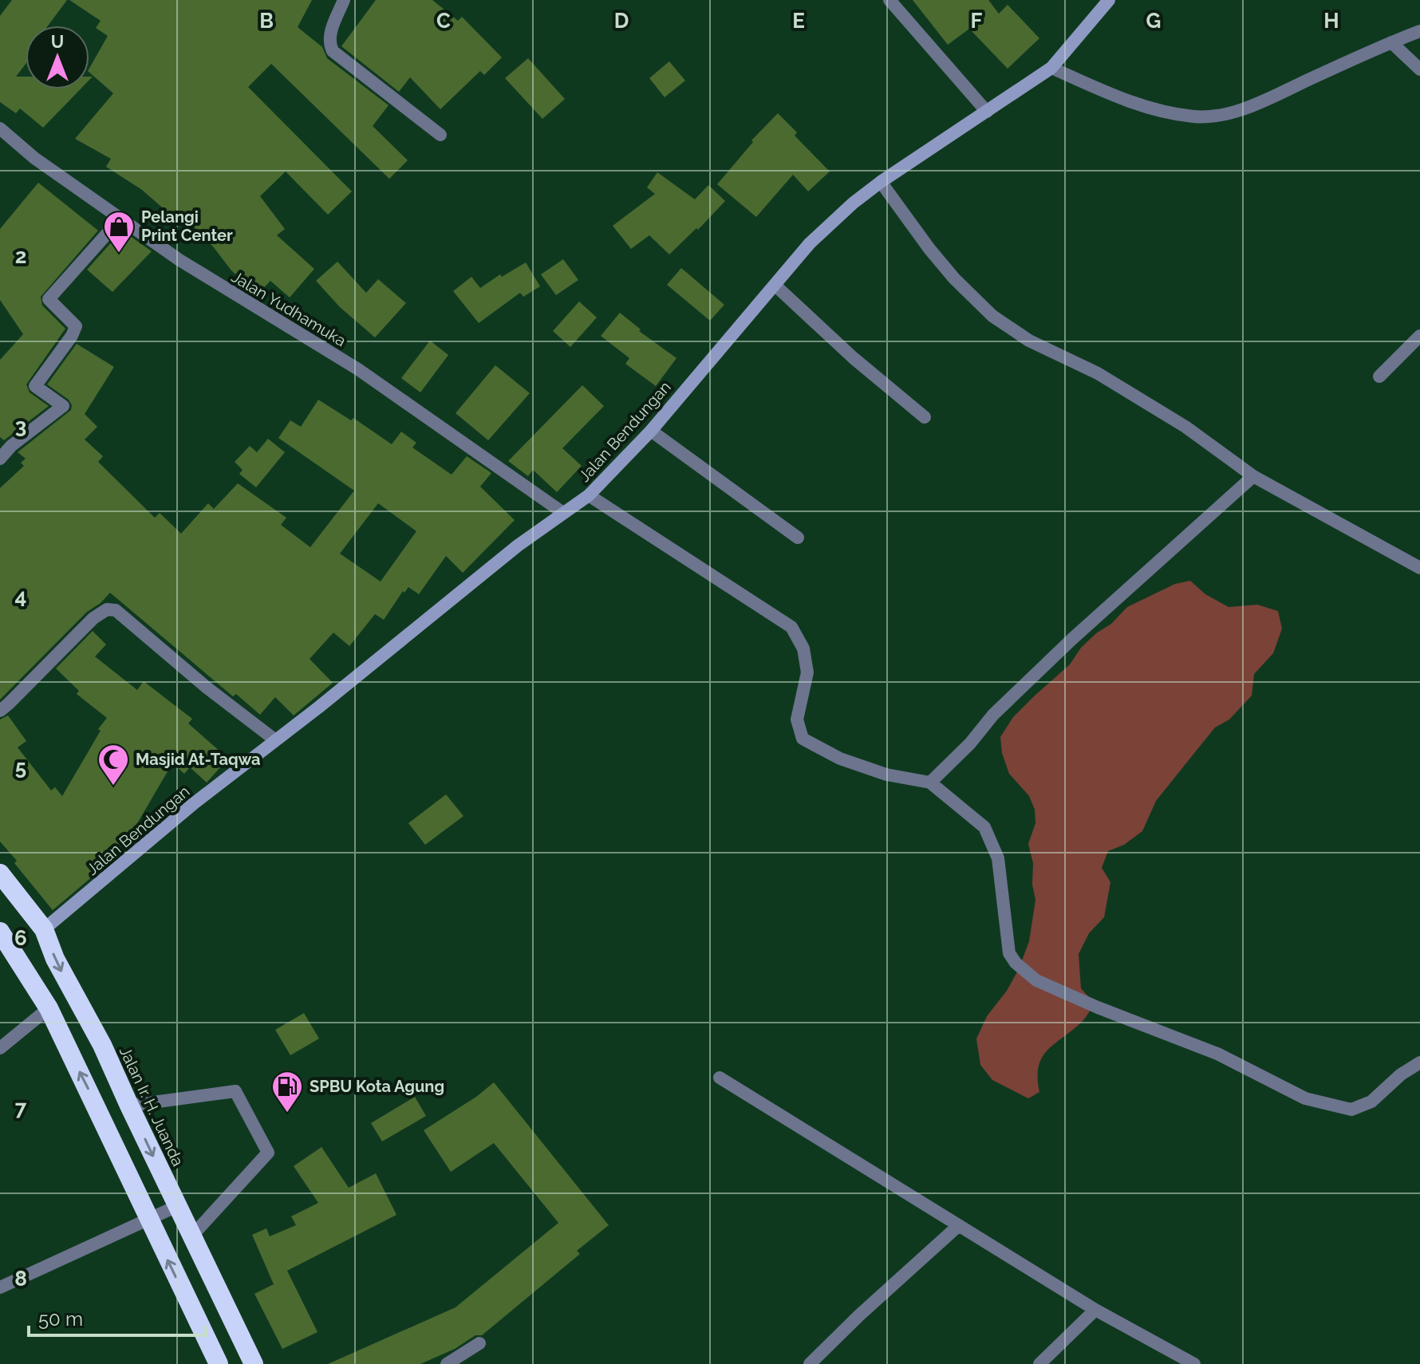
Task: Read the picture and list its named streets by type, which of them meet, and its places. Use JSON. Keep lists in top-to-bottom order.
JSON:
{
  "streets": {
    "highway": ["Jalan Ir. H. Juanda"],
    "street": ["Jalan Yudhamuka", "Jalan Bendungan"]
  },
  "crossings": [
    ["Jalan Yudhamuka", "Jalan Bendungan"],
    ["Jalan Bendungan", "Jalan Ir. H. Juanda"]
  ],
  "places": {
    "shop": ["Pelangi Print Center"],
    "mosque": ["Masjid At-Taqwa"],
    "fuel station": ["SPBU Kota Agung"]
  },
  "scale_bar": "50 m",
  "north": "top",
  "grid": {
    "columns": [
      "B",
      "C",
      "D",
      "E",
      "F",
      "G",
      "H"
    ],
    "rows": [
      "2",
      "3",
      "4",
      "5",
      "6",
      "7",
      "8"
    ]
  }
}
